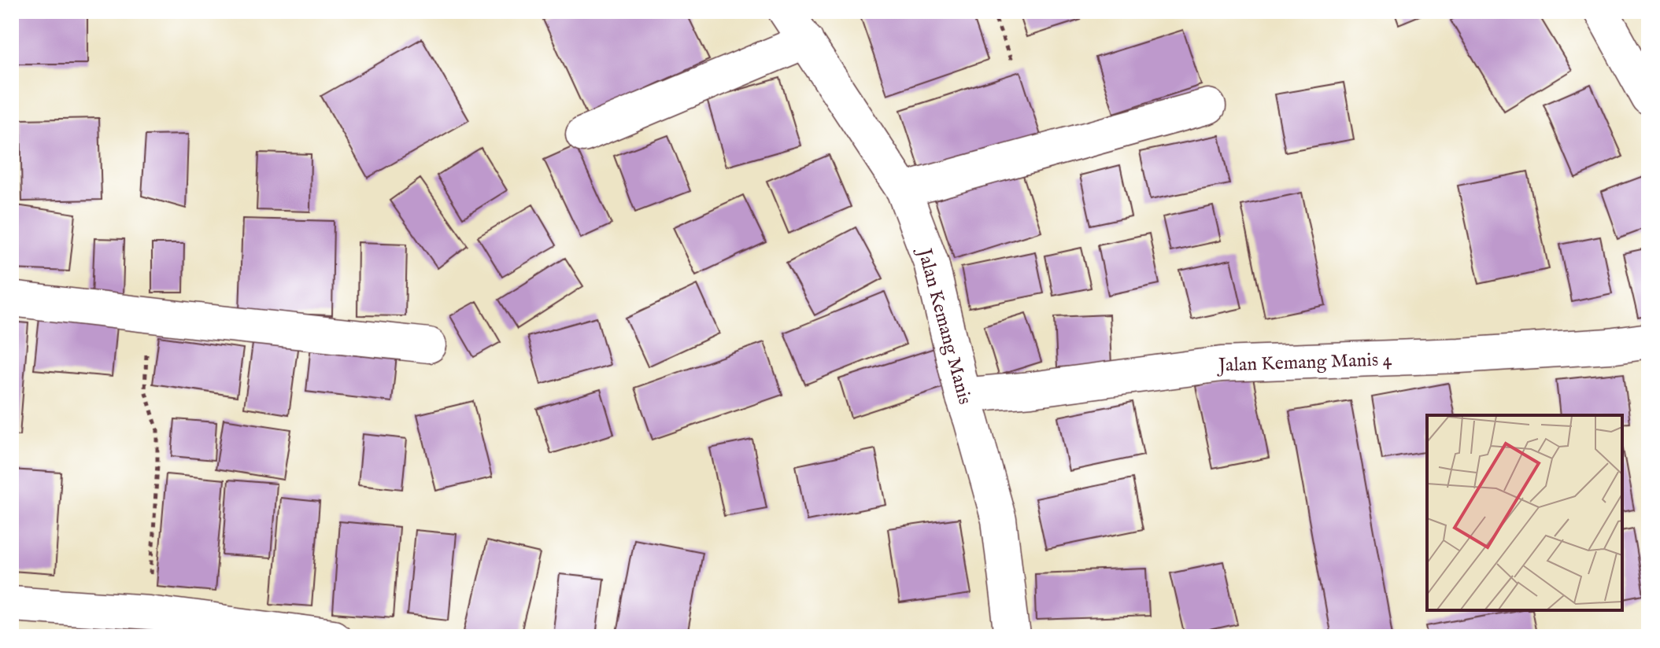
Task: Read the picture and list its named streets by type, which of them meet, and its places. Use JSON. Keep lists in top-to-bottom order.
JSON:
{
  "streets": {
    "street": ["Jalan Kemang Manis", "Jalan Kemang Manis 4"]
  },
  "crossings": [
    ["Jalan Kemang Manis", "Jalan Kemang Manis 4"]
  ]
}
